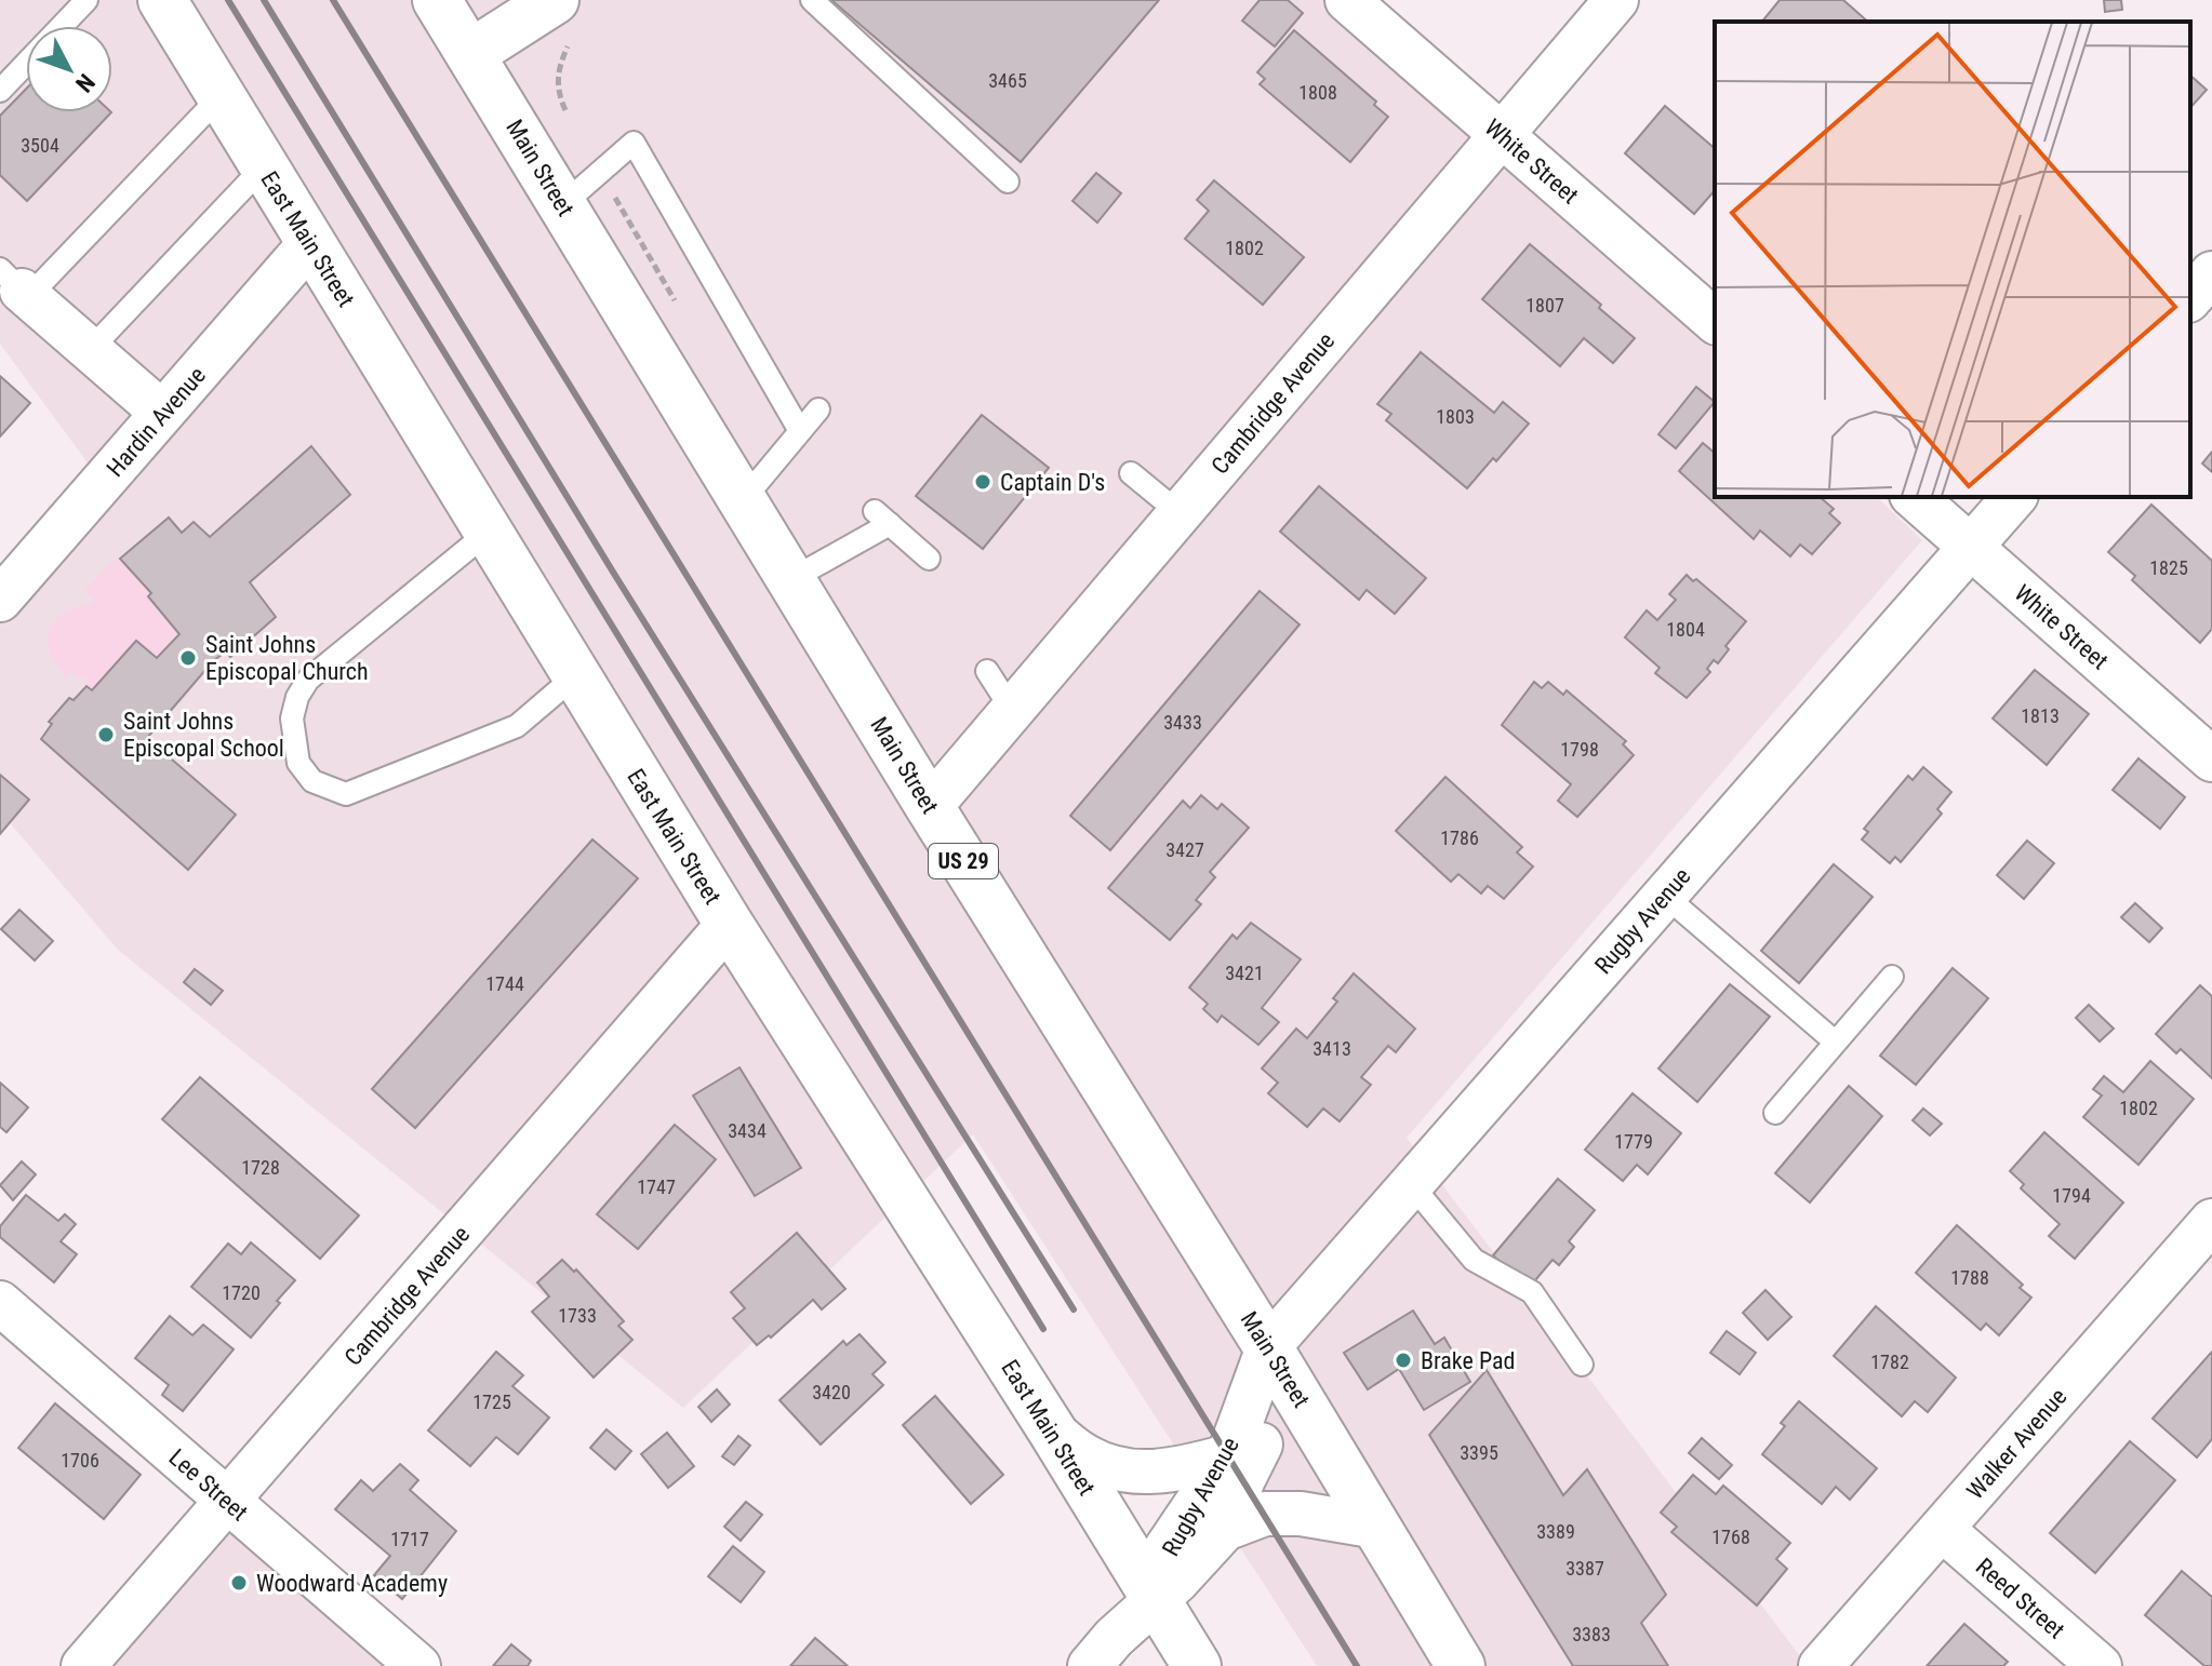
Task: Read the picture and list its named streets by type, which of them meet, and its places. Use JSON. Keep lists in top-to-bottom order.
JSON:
{
  "streets": {
    "main road": ["Main Street", "East Main Street", "US 29"],
    "street": [
      "White Street",
      "Cambridge Avenue",
      "Hardin Avenue",
      "Rugby Avenue",
      "Walker Avenue",
      "Lee Street",
      "Reed Street"
    ]
  },
  "crossings": [
    ["White Street", "Cambridge Avenue"],
    ["White Street", "Rugby Avenue"],
    ["Main Street", "Cambridge Avenue"],
    ["Main Street", "Rugby Avenue"],
    ["East Main Street", "Cambridge Avenue"],
    ["East Main Street", "Hardin Avenue"],
    ["East Main Street", "Rugby Avenue"],
    ["Cambridge Avenue", "Lee Street"],
    ["Walker Avenue", "Reed Street"]
  ],
  "places": [
    "Captain D's",
    "Saint Johns Episcopal Church",
    "Saint Johns Episcopal School",
    "Brake Pad",
    "Woodward Academy"
  ],
  "house_numbers": [
    "3465",
    "1808",
    "3504",
    "1802",
    "1807",
    "1803",
    "1825",
    "1804",
    "1813",
    "3433",
    "1798",
    "1786",
    "3427",
    "3421",
    "1744",
    "3413",
    "1802",
    "3434",
    "1779",
    "1728",
    "1747",
    "1794",
    "1788",
    "1720",
    "1733",
    "1782",
    "3420",
    "1725",
    "3395",
    "1706",
    "3389",
    "1768",
    "1717",
    "3387",
    "3383"
  ],
  "north": "bottom right"
}
